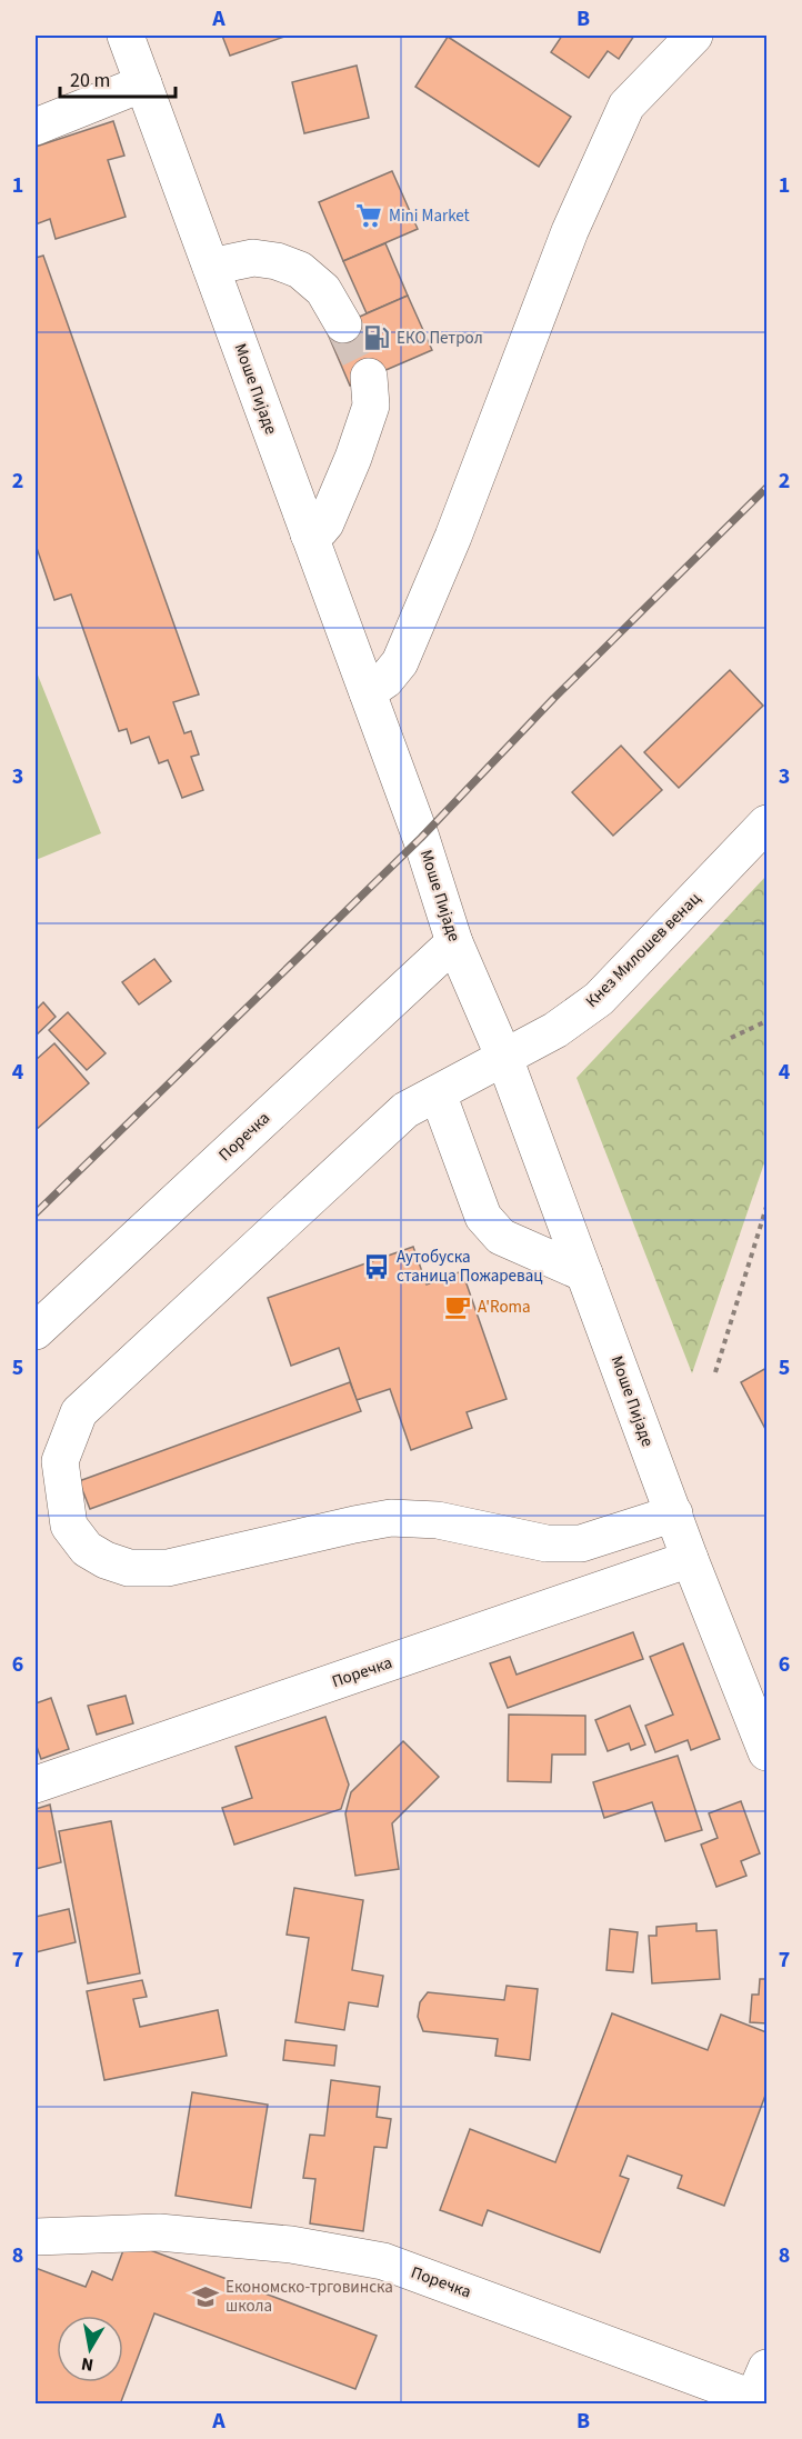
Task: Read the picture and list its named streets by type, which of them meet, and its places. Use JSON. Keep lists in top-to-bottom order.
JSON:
{
  "streets": {
    "street": ["Моше Пијаде", "Кнез Милошев венац", "Поречка"]
  },
  "crossings": [
    ["Моше Пијаде", "Кнез Милошев венац"],
    ["Моше Пијаде", "Поречка"]
  ],
  "places": {
    "supermarket": ["Mini Market"],
    "fuel station": ["ЕКО Петрол"],
    "bus stop": ["Аутобуска станица Пожаревац"],
    "cafe": ["A'Roma"],
    "school or university": ["Економско-трговинска школа"]
  },
  "scale_bar": "20 m",
  "north": "bottom",
  "grid": {
    "columns": ["A", "B"],
    "rows": [
      "1",
      "2",
      "3",
      "4",
      "5",
      "6",
      "7",
      "8"
    ]
  }
}
